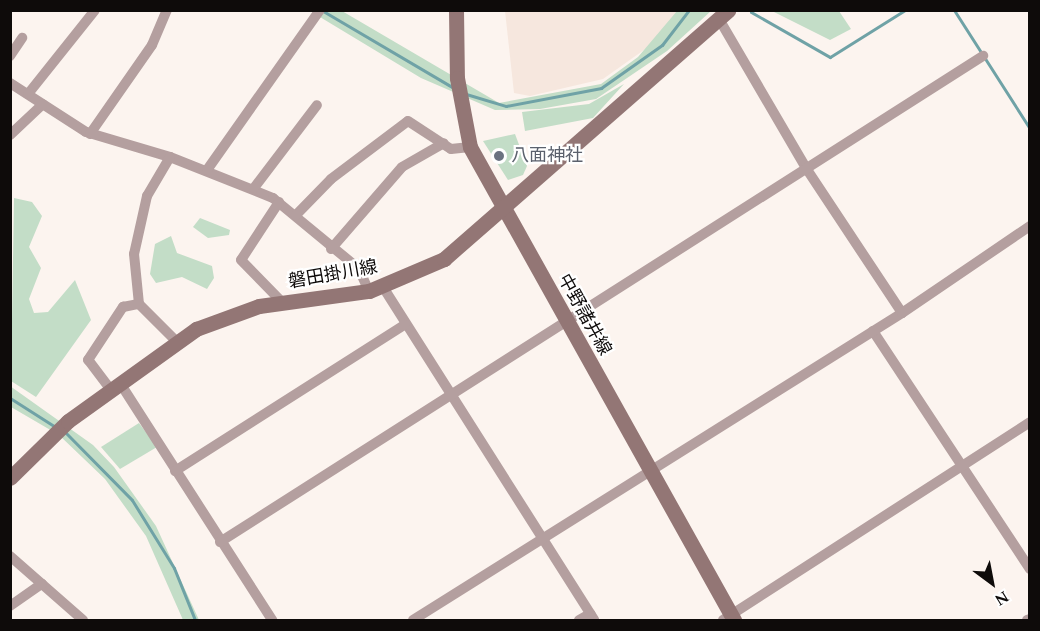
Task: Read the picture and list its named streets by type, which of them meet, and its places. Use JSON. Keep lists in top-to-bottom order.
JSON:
{
  "streets": {
    "main road": ["磐田掛川線", "中野諸井線"]
  },
  "crossings": [
    ["磐田掛川線", "中野諸井線"]
  ],
  "places": ["八面神社"],
  "north": "bottom right"
}
